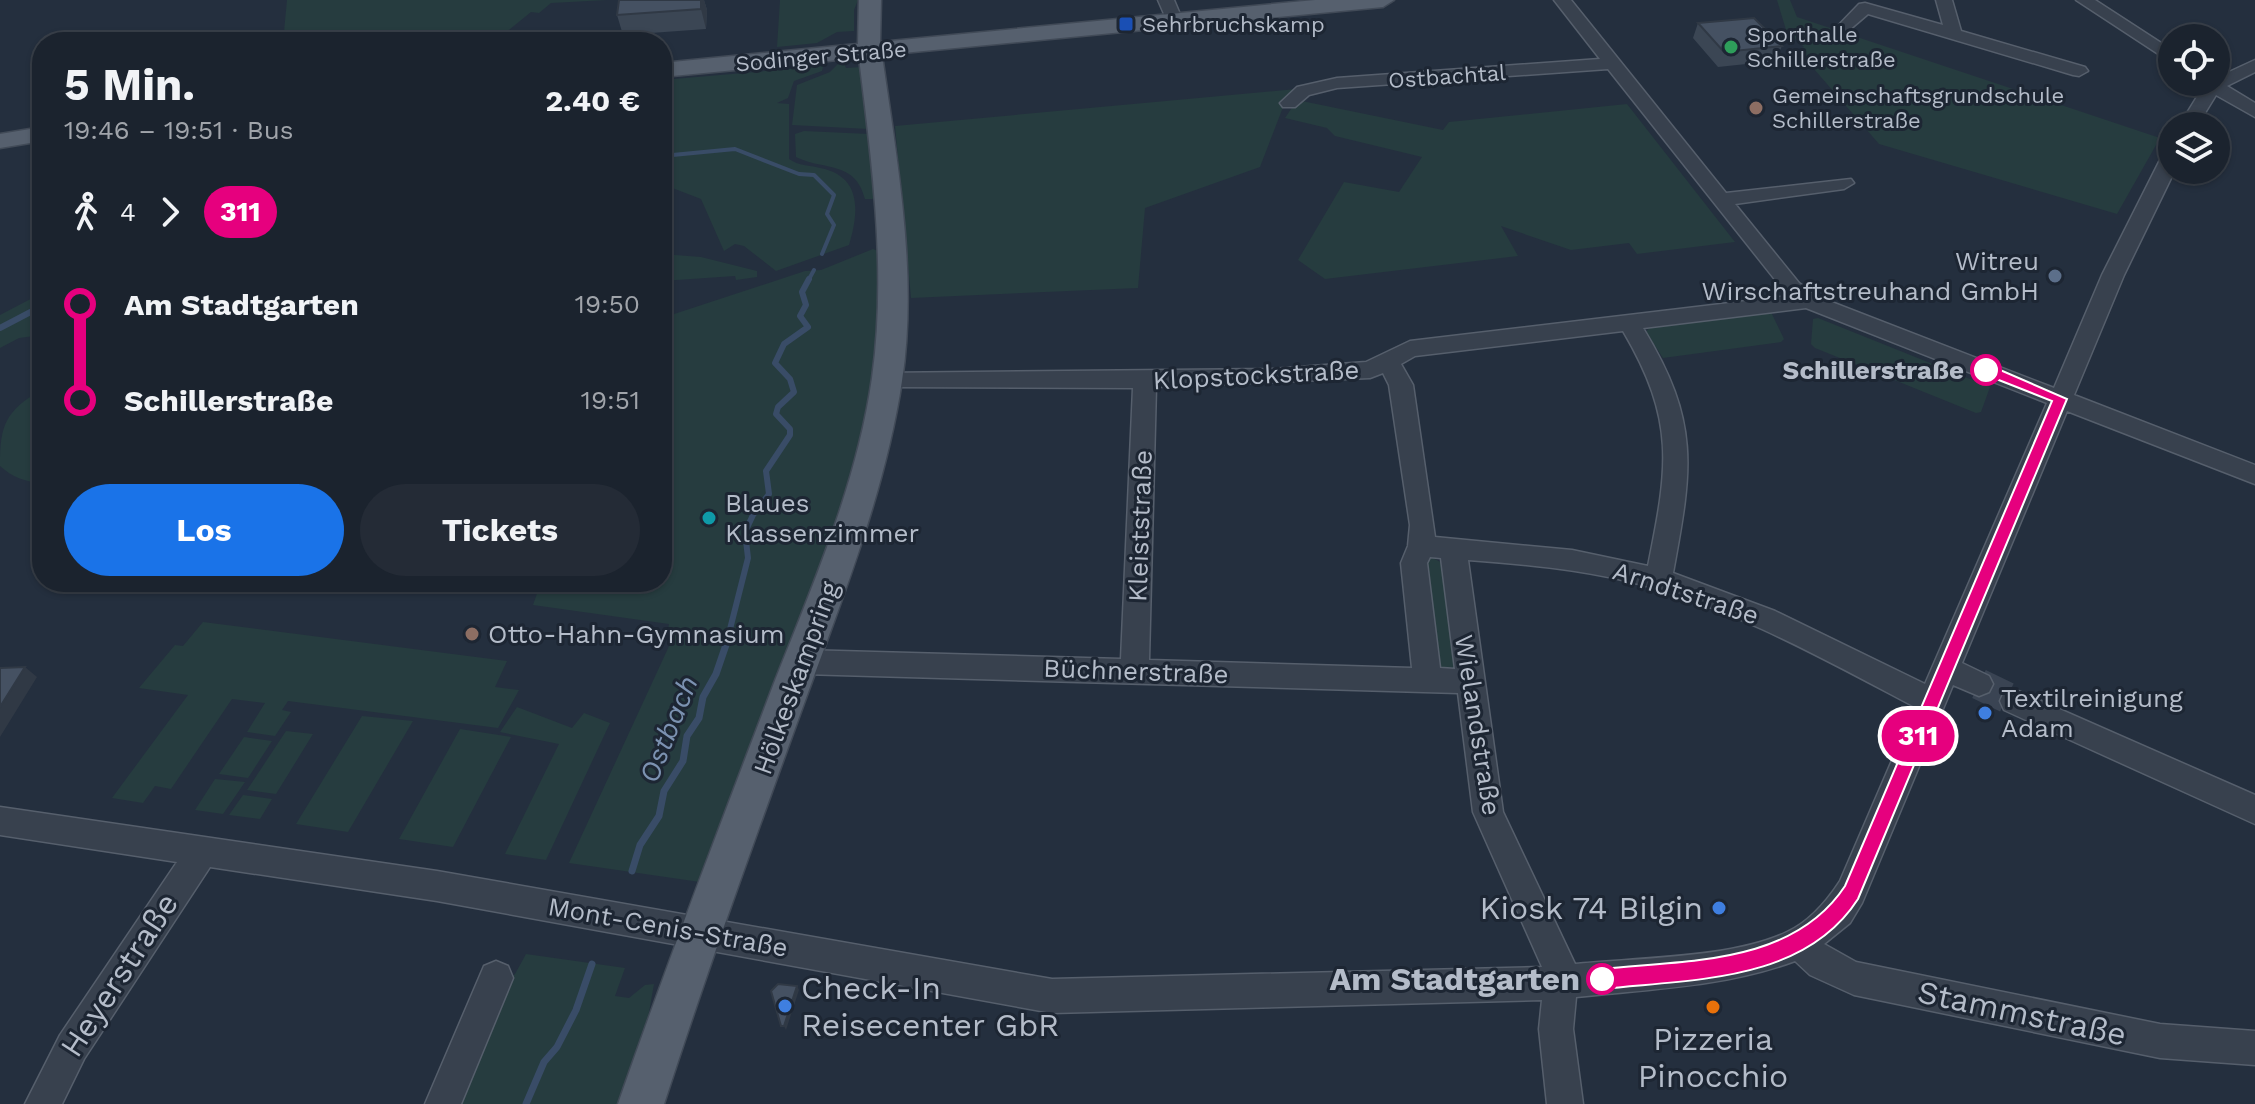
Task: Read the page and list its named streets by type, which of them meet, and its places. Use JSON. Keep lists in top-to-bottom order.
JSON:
{
  "streets": {
    "main road": ["Sodinger Straße", "Hölkeskampring"],
    "street": [
      "Ostbachtal",
      "Klopstockstraße",
      "Kleiststraße",
      "Arndtstraße",
      "Büchnerstraße",
      "Wielandstraße",
      "Mont-Cenis-Straße",
      "Heyerstraße",
      "Stammstraße"
    ]
  },
  "crossings": [
    ["Sodinger Straße", "Hölkeskampring"],
    ["Klopstockstraße", "Kleiststraße"],
    ["Klopstockstraße", "Hölkeskampring"],
    ["Klopstockstraße", "Wielandstraße"],
    ["Kleiststraße", "Büchnerstraße"],
    ["Arndtstraße", "Wielandstraße"],
    ["Arndtstraße", "Mont-Cenis-Straße"],
    ["Büchnerstraße", "Hölkeskampring"],
    ["Büchnerstraße", "Wielandstraße"],
    ["Hölkeskampring", "Mont-Cenis-Straße"],
    ["Wielandstraße", "Mont-Cenis-Straße"],
    ["Mont-Cenis-Straße", "Heyerstraße"],
    ["Mont-Cenis-Straße", "Stammstraße"]
  ],
  "water": ["Ostbach"],
  "places": {
    "transit": ["Sehrbruchskamp"],
    "other": [
      "Sporthalle Schillerstraße",
      "Gemeinschaftsgrundschule Schillerstraße",
      "Witreu Wirschaftstreuhand GmbH",
      "Schillerstraße",
      "Blaues Klassenzimmer",
      "Otto-Hahn-Gymnasium",
      "Textilreinigung Adam",
      "Kiosk 74 Bilgin",
      "Am Stadtgarten",
      "Check-In Reisecenter GbR",
      "Pizzeria Pinocchio"
    ]
  },
  "lines": ["bus line 311"],
  "page": {
    "on_map": "311",
    "heading": ["5 Min.", "19:46 – 19:51 · Bus", "2.40 €"],
    "legs": ["4", "311"],
    "list": [
      {
        "name": "Am Stadtgarten",
        "value": "19:50"
      },
      {
        "name": "Schillerstraße",
        "value": "19:51"
      }
    ],
    "buttons": ["Los", "Tickets"]
  }
}
